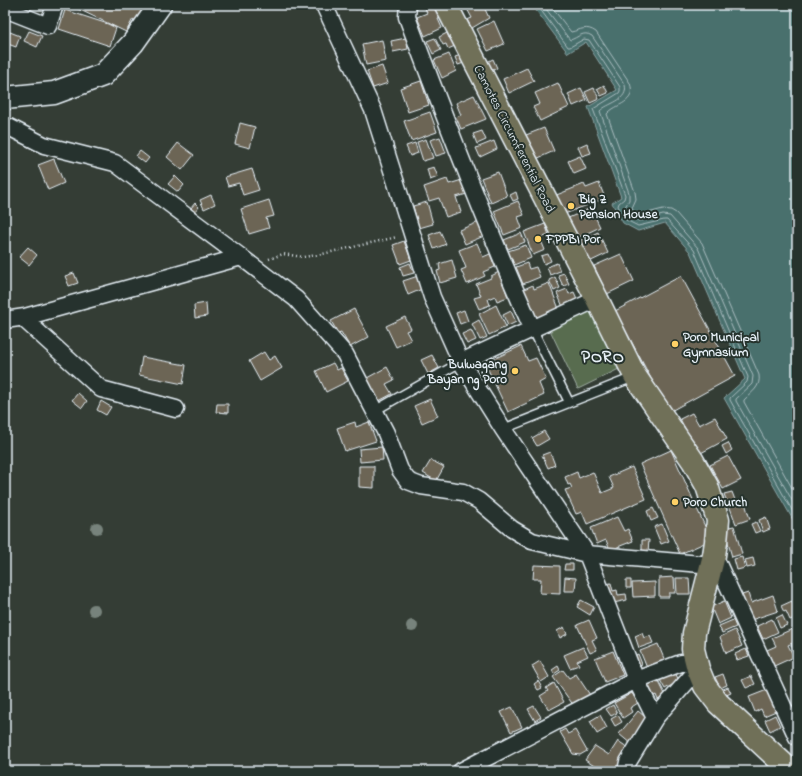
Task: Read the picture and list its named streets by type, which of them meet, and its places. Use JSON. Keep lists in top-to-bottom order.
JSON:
{
  "streets": {
    "main road": ["Camotes Circumferential Road"]
  },
  "districts": ["PORO"],
  "places": [
    "Big Z Pension House",
    "FPPBI Por",
    "Poro Municipal Gymnasium",
    "Bulwagang Bayan ng Poro",
    "Poro Church"
  ]
}
